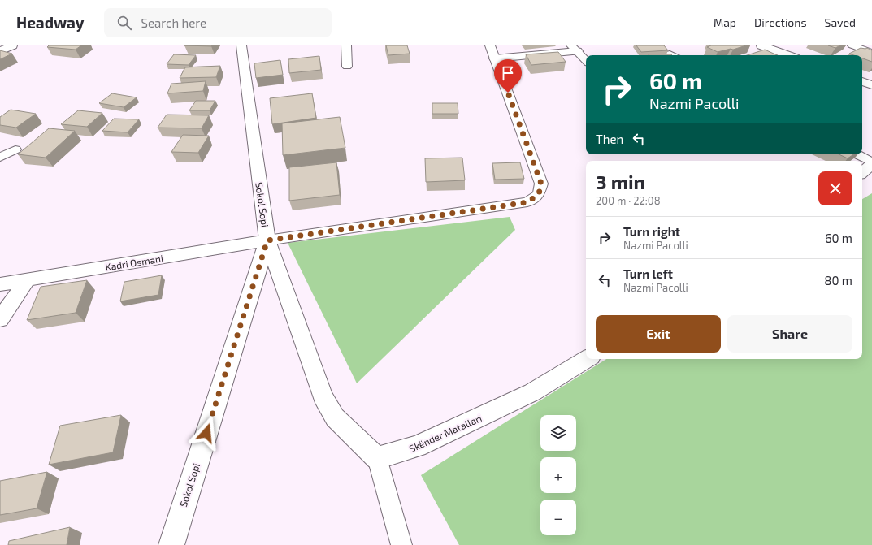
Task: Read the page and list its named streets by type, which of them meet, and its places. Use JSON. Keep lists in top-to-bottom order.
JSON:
{
  "streets": {
    "street": ["Sokol Sopi", "Kadri Osmani", "Skënder Matallari"]
  },
  "crossings": [
    ["Sokol Sopi", "Kadri Osmani"]
  ],
  "page": {
    "header": "Headway",
    "search": "Search here",
    "nav": ["Map", "Directions", "Saved"],
    "turn": ["60 m", "Nazmi Pacolli"],
    "then": "Then",
    "heading": ["3 min", "200 m · 22:08"],
    "list": [
      {
        "name": "Turn right",
        "note": "Nazmi Pacolli",
        "value": "60 m"
      },
      {
        "name": "Turn left",
        "note": "Nazmi Pacolli",
        "value": "80 m"
      }
    ],
    "buttons": ["Exit", "Share"],
    "map_buttons": ["+", "−"]
  }
}
